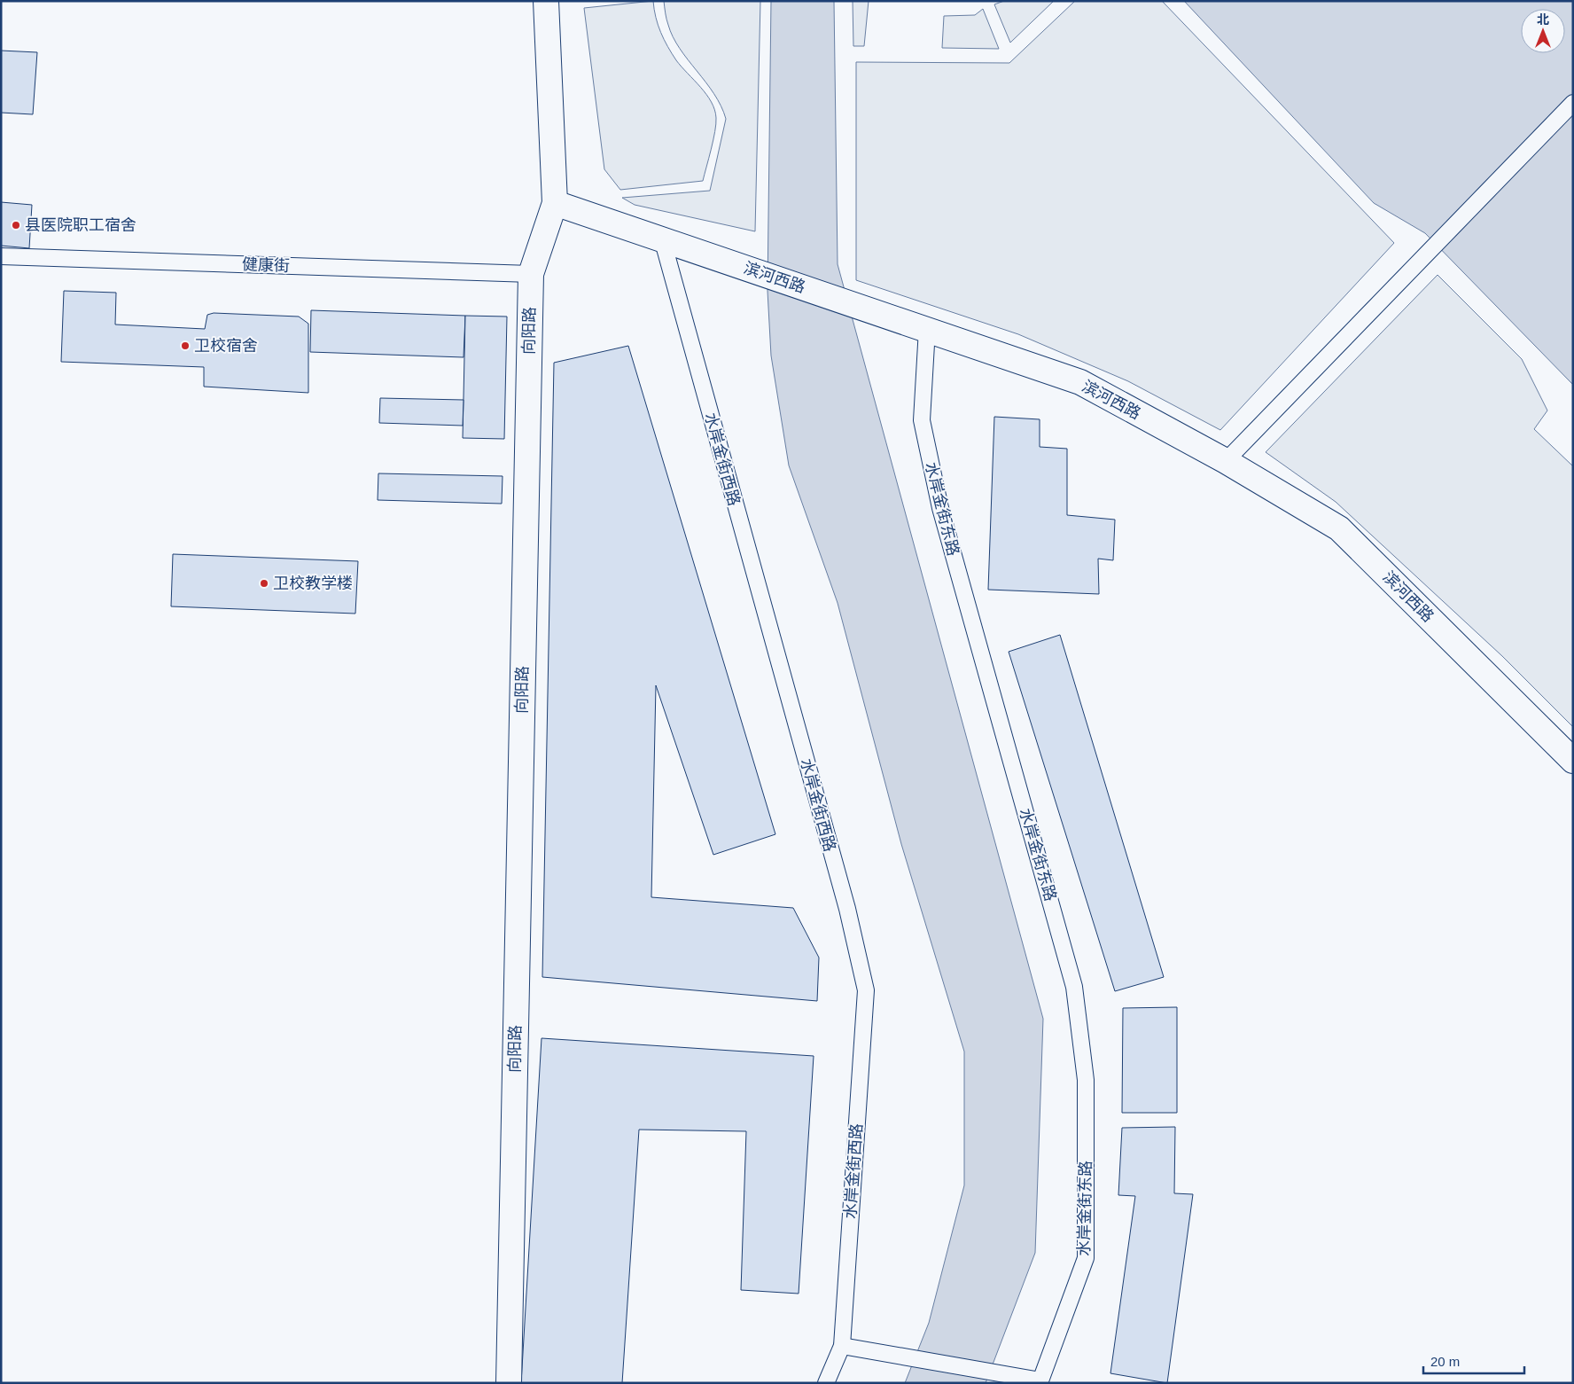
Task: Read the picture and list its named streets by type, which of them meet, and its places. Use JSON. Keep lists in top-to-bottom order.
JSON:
{
  "streets": {
    "street": ["滨河西路", "向阳路"],
    "lane": ["健康街", "水岸金街西路", "水岸金街东路"]
  },
  "crossings": [
    ["健康街", "向阳路"],
    ["滨河西路", "向阳路"],
    ["滨河西路", "水岸金街西路"],
    ["滨河西路", "水岸金街东路"]
  ],
  "places": ["县医院职工宿舍", "卫校宿舍", "卫校教学楼"],
  "scale_bar": "20 m",
  "north": "top"
}
